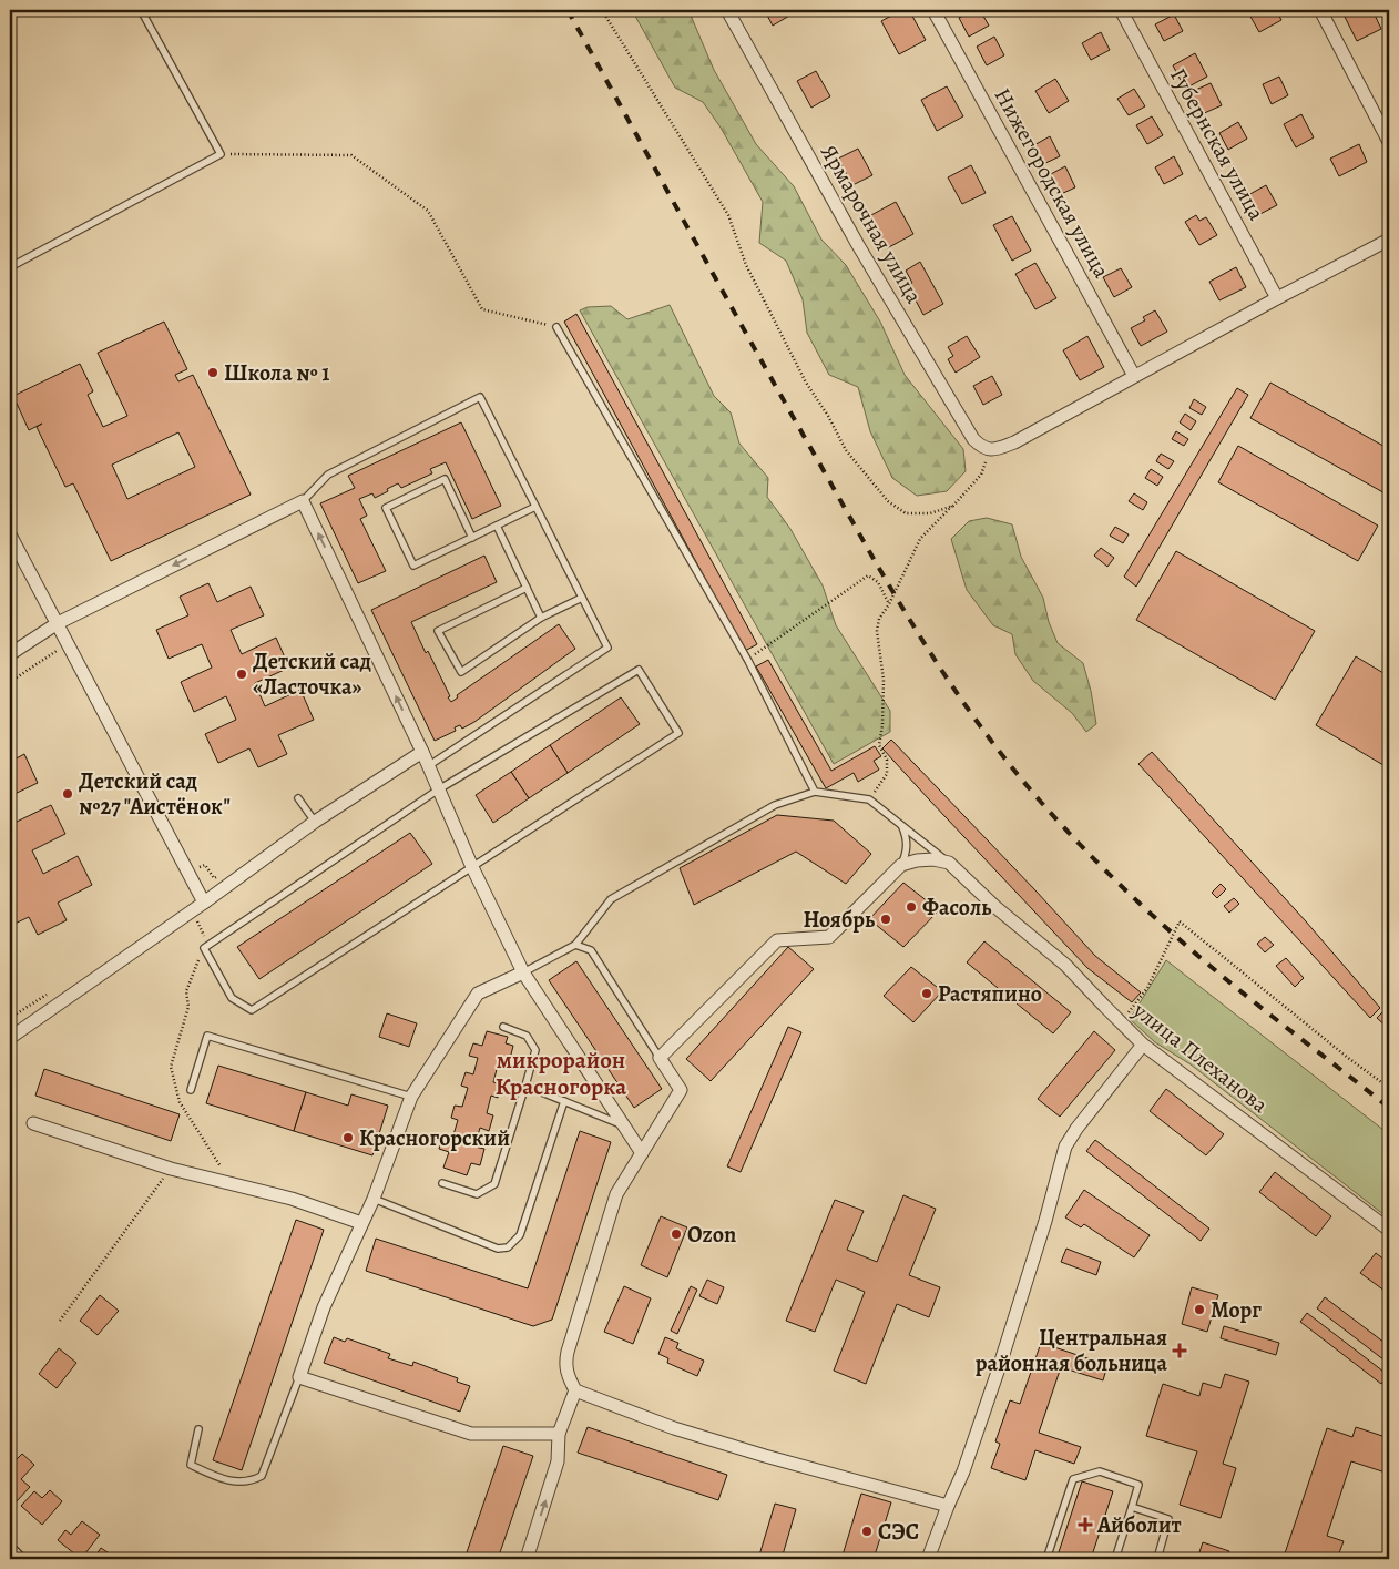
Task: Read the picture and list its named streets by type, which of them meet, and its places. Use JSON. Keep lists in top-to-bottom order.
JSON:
{
  "streets": {
    "street": [
      "Губернская улица",
      "Нижегородская улица",
      "Ярмарочная улица",
      "улица Плеханова"
    ]
  },
  "districts": ["микрорайон Красногорка"],
  "places": {
    "other": [
      "Школа № 1",
      "Детский сад «Ласточка»",
      "Детский сад №27 \"Аистёнок\"",
      "Фасоль",
      "Ноябрь",
      "Растяпино",
      "Красногорский",
      "Ozon",
      "Морг",
      "СЭС"
    ],
    "health": ["Центральная районная больница", "Айболит"]
  }
}
